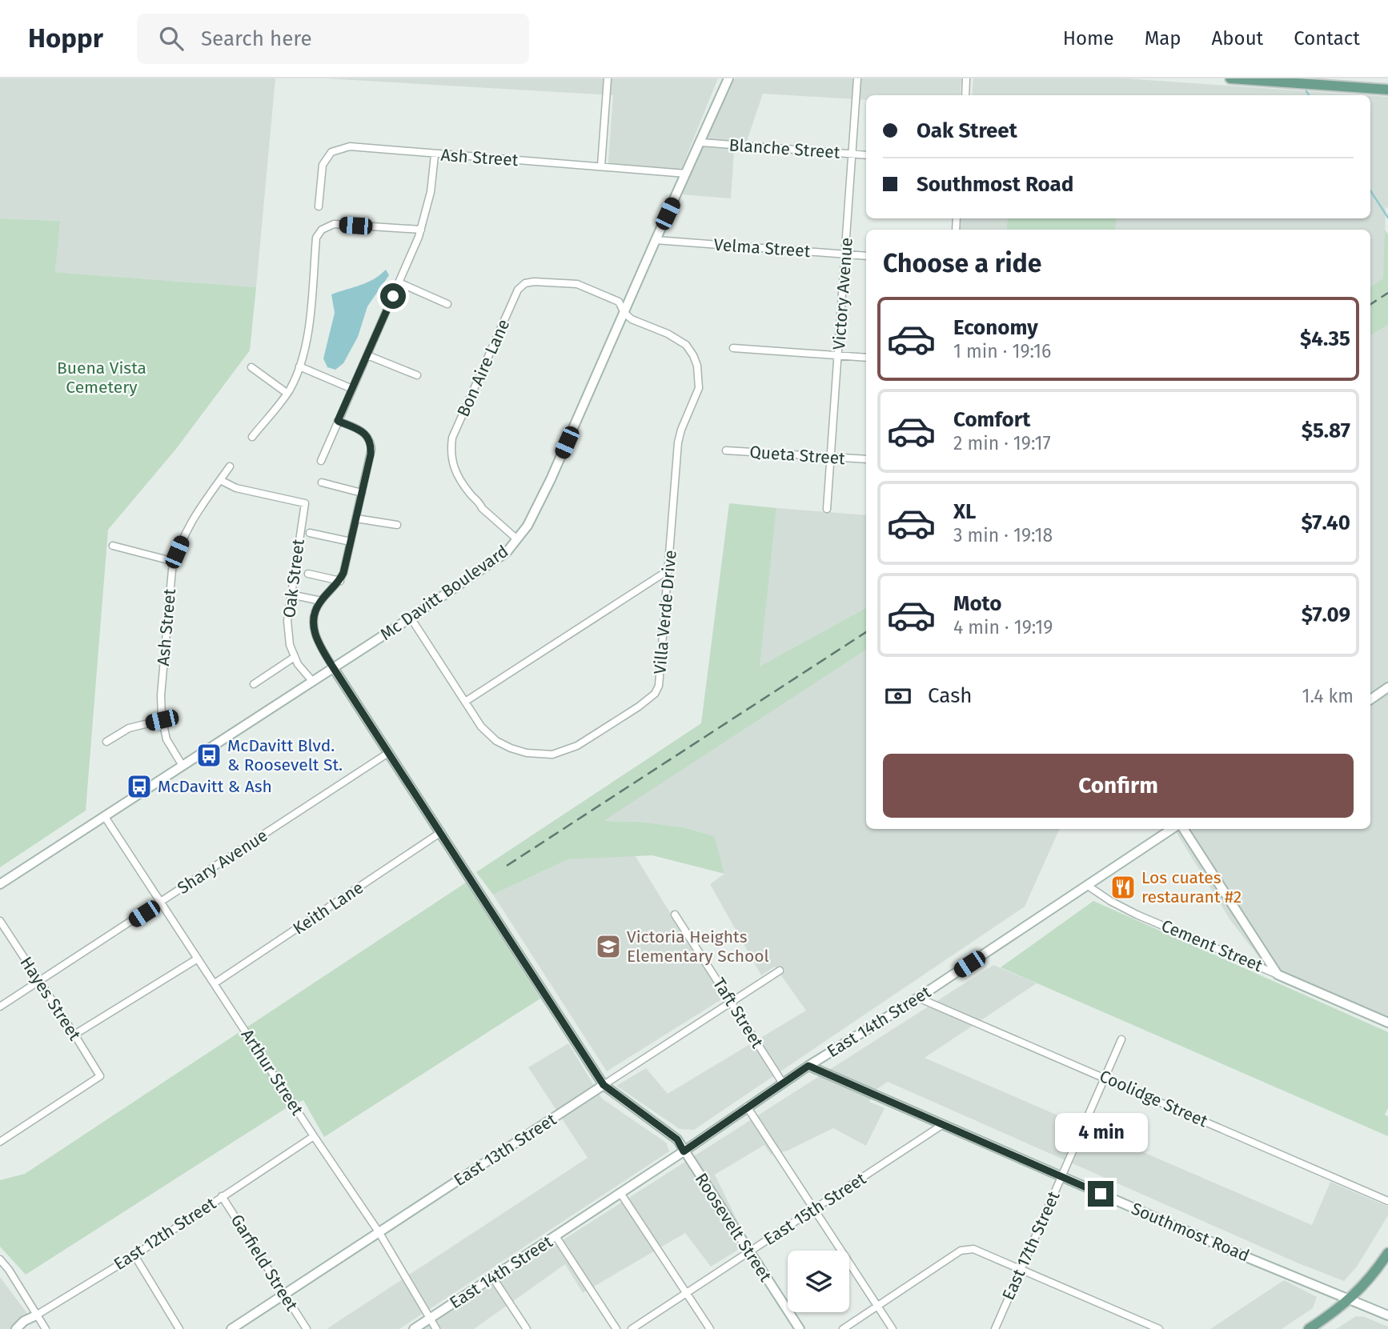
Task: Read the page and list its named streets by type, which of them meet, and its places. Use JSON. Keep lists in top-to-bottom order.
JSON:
{
  "streets": {
    "street": [
      "Blanche Street",
      "Ash Street",
      "Velma Street",
      "Victory Avenue",
      "Bon Aire Lane",
      "Queta Street",
      "Oak Street",
      "Mc Davitt Boulevard",
      "Villa Verde Drive",
      "Shary Avenue",
      "Keith Lane",
      "Cement Street",
      "Hayes Street",
      "Taft Street",
      "East 14th Street",
      "Arthur Street",
      "Coolidge Street",
      "East 13th Street",
      "East 15th Street",
      "Roosevelt Street",
      "Southmost Road",
      "East 12th Street",
      "East 17th Street",
      "Garfield Street"
    ]
  },
  "crossings": [
    ["Blanche Street", "Victory Avenue"],
    ["Blanche Street", "Mc Davitt Boulevard"],
    ["Ash Street", "Oak Street"],
    ["Ash Street", "Mc Davitt Boulevard"],
    ["Velma Street", "Victory Avenue"],
    ["Velma Street", "Mc Davitt Boulevard"],
    ["Victory Avenue", "Queta Street"],
    ["Bon Aire Lane", "Mc Davitt Boulevard"],
    ["Bon Aire Lane", "Villa Verde Drive"],
    ["Oak Street", "Mc Davitt Boulevard"],
    ["Mc Davitt Boulevard", "Villa Verde Drive"],
    ["Mc Davitt Boulevard", "Arthur Street"],
    ["Mc Davitt Boulevard", "Roosevelt Street"],
    ["Shary Avenue", "Hayes Street"],
    ["Shary Avenue", "Arthur Street"],
    ["Shary Avenue", "Roosevelt Street"],
    ["Keith Lane", "Arthur Street"],
    ["Keith Lane", "Roosevelt Street"],
    ["Cement Street", "East 14th Street"],
    ["Taft Street", "East 14th Street"],
    ["Taft Street", "East 13th Street"],
    ["East 14th Street", "Arthur Street"],
    ["East 14th Street", "Coolidge Street"],
    ["East 14th Street", "Roosevelt Street"],
    ["East 14th Street", "Southmost Road"],
    ["Arthur Street", "East 13th Street"],
    ["Arthur Street", "East 12th Street"],
    ["Coolidge Street", "East 17th Street"],
    ["East 13th Street", "Roosevelt Street"],
    ["East 13th Street", "Garfield Street"],
    ["East 15th Street", "Roosevelt Street"],
    ["East 15th Street", "Southmost Road"],
    ["Southmost Road", "East 17th Street"],
    ["East 12th Street", "Garfield Street"]
  ],
  "parks": ["Buena Vista Cemetery"],
  "places": {
    "bus stop": ["McDavitt Blvd. & Roosevelt St.", "McDavitt & Ash"],
    "restaurant": ["Los cuates restaurant #2"],
    "school or university": ["Victoria Heights Elementary School"]
  },
  "page": {
    "header": "Hoppr",
    "search": "Search here",
    "nav": [
      "Home",
      "Map",
      "About",
      "Contact"
    ],
    "banner": ["Oak Street", "Southmost Road"],
    "heading": "Choose a ride",
    "list": [
      {
        "name": "Economy",
        "note": "1 min · 19:16",
        "value": "$4.35"
      },
      {
        "name": "Comfort",
        "note": "2 min · 19:17",
        "value": "$5.87"
      },
      {
        "name": "XL",
        "note": "3 min · 19:18",
        "value": "$7.40"
      },
      {
        "name": "Moto",
        "note": "4 min · 19:19",
        "value": "$7.09"
      }
    ],
    "pay": ["Cash", "1.4 km"],
    "buttons": "Confirm",
    "bubble": "4 min"
  }
}
